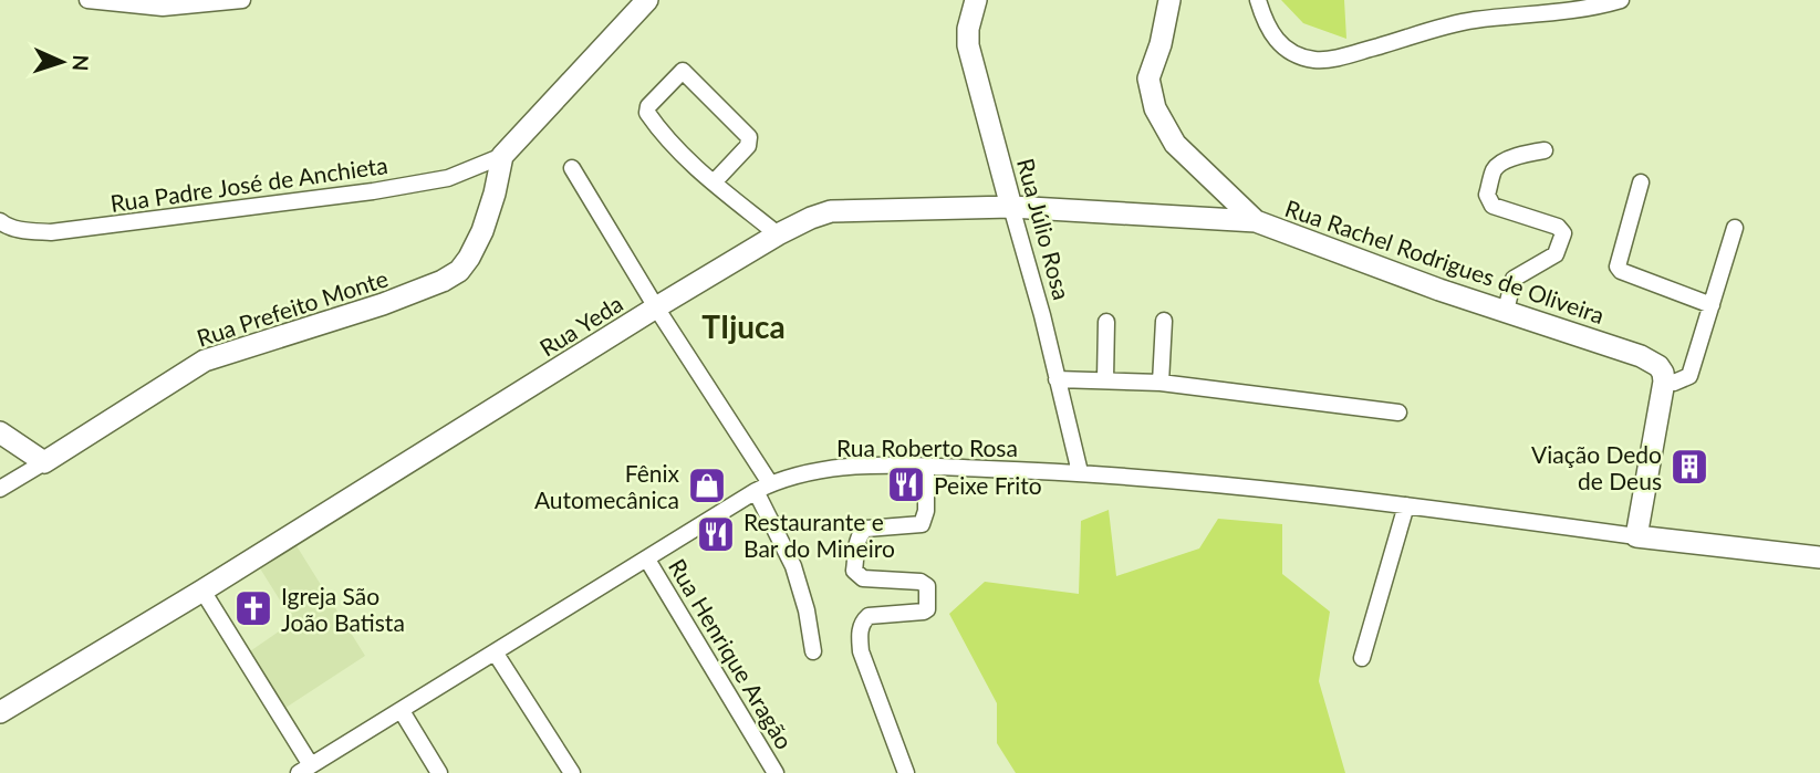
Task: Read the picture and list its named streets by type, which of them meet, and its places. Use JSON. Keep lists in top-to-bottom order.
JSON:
{
  "streets": {
    "street": [
      "Rua Padre José de Anchieta",
      "Rua Júlio Rosa",
      "Rua Rachel Rodrigues de Oliveira",
      "Rua Prefeito Monte",
      "Rua Yeda",
      "Rua Roberto Rosa",
      "Rua Henrique Aragão"
    ]
  },
  "crossings": [
    ["Rua Padre José de Anchieta", "Rua Prefeito Monte"],
    ["Rua Júlio Rosa", "Rua Yeda"],
    ["Rua Júlio Rosa", "Rua Roberto Rosa"],
    ["Rua Rachel Rodrigues de Oliveira", "Rua Yeda"],
    ["Rua Roberto Rosa", "Rua Henrique Aragão"]
  ],
  "districts": ["TIjuca"],
  "places": {
    "building": ["Viação Dedo de Deus"],
    "restaurant": ["Peixe Frito", "Restaurante e Bar do Mineiro"],
    "shop": ["Fênix Automecânica"],
    "church": ["Igreja São João Batista"]
  },
  "north": "right"
}
